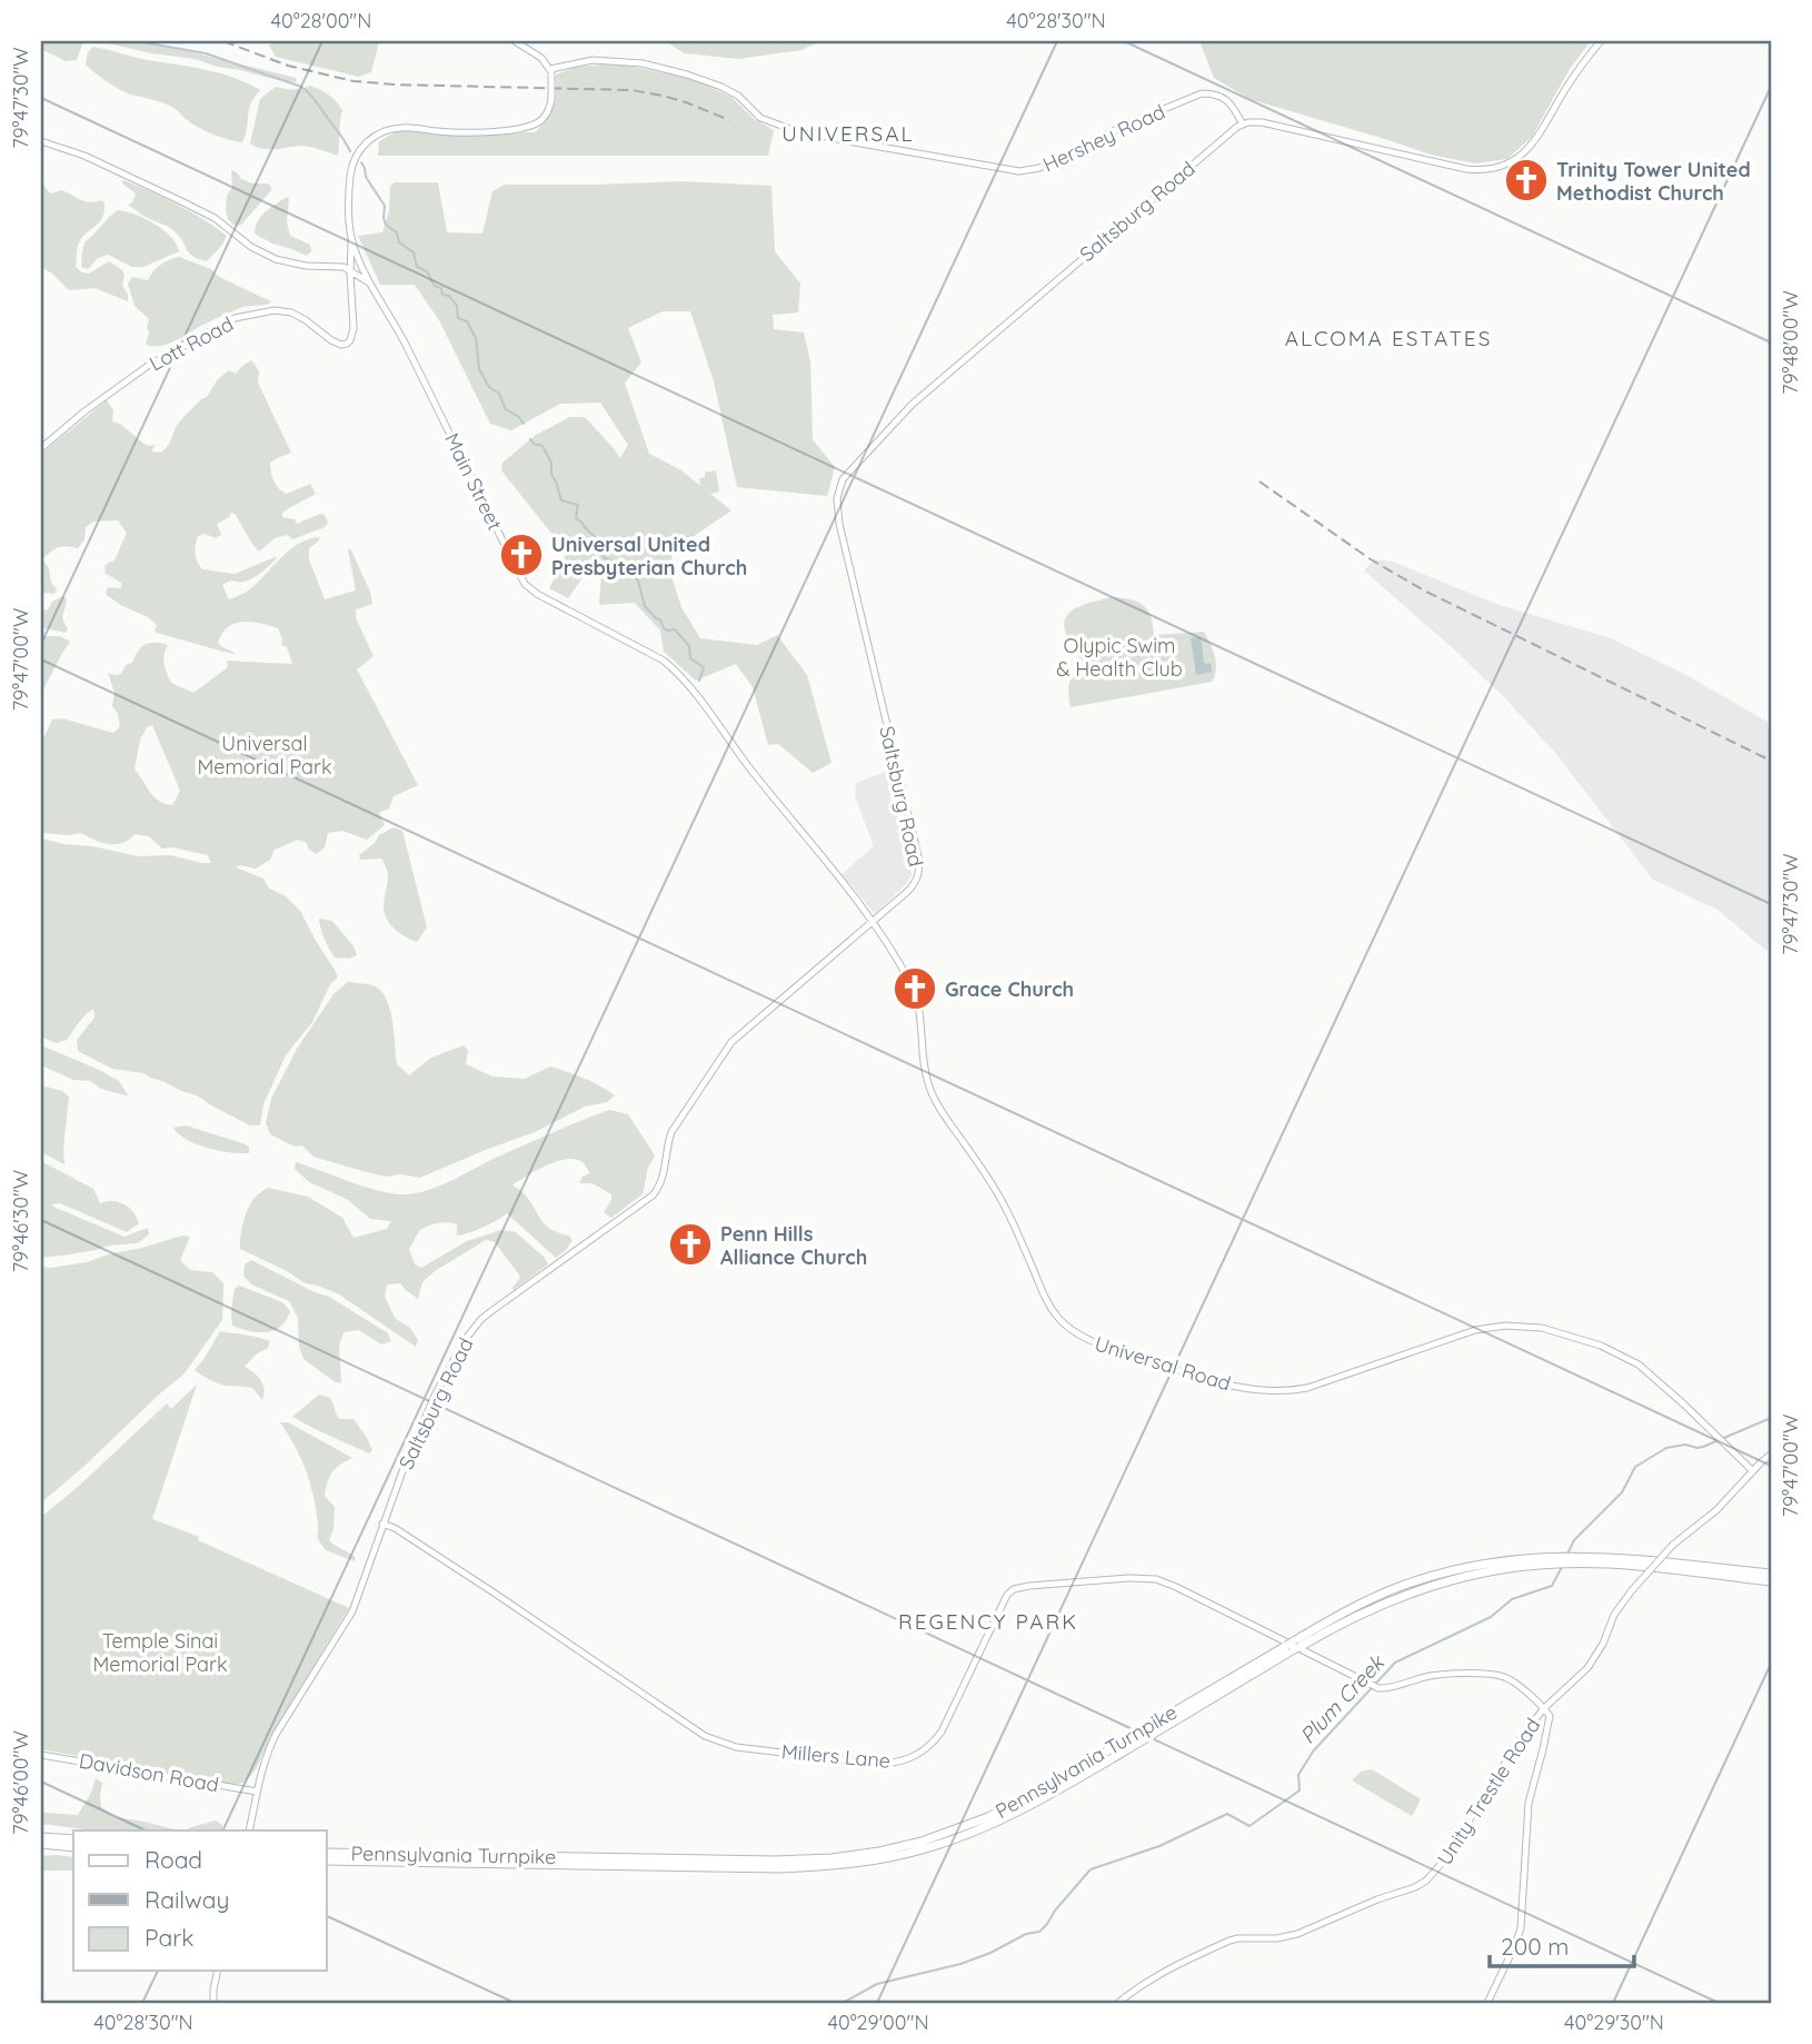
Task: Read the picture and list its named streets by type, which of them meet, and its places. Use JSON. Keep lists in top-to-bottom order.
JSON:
{
  "streets": {
    "highway": ["Pennsylvania Turnpike"],
    "street": [
      "Hershey Road",
      "Saltsburg Road",
      "Lott Road",
      "Main Street",
      "Universal Road",
      "Millers Lane",
      "Davidson Road",
      "Unity Trestle Road"
    ]
  },
  "crossings": [
    ["Hershey Road", "Saltsburg Road"],
    ["Hershey Road", "Main Street"],
    ["Saltsburg Road", "Main Street"],
    ["Saltsburg Road", "Universal Road"],
    ["Saltsburg Road", "Millers Lane"],
    ["Saltsburg Road", "Davidson Road"],
    ["Lott Road", "Main Street"],
    ["Main Street", "Universal Road"],
    ["Universal Road", "Unity Trestle Road"],
    ["Millers Lane", "Unity Trestle Road"]
  ],
  "districts": ["UNIVERSAL", "ALCOMA ESTATES", "REGENCY PARK"],
  "water": ["Plum Creek"],
  "parks": ["Olypic Swim & Health Club", "Universal Memorial Park", "Temple Sinai Memorial Park"],
  "places": {
    "church": [
      "Trinity Tower United Methodist Church",
      "Universal United Presbyterian Church",
      "Grace Church",
      "Penn Hills Alliance Church"
    ]
  },
  "legend": ["Road", "Railway", "Park"],
  "scale_bar": "200 m",
  "coordinates": [
    "40°28'00\"N",
    "40°28'30\"N",
    "79°47'30\"W",
    "79°48'00\"W",
    "79°47'00\"W",
    "79°46'30\"W",
    "79°46'00\"W",
    "40°29'00\"N",
    "40°29'30\"N"
  ]
}
